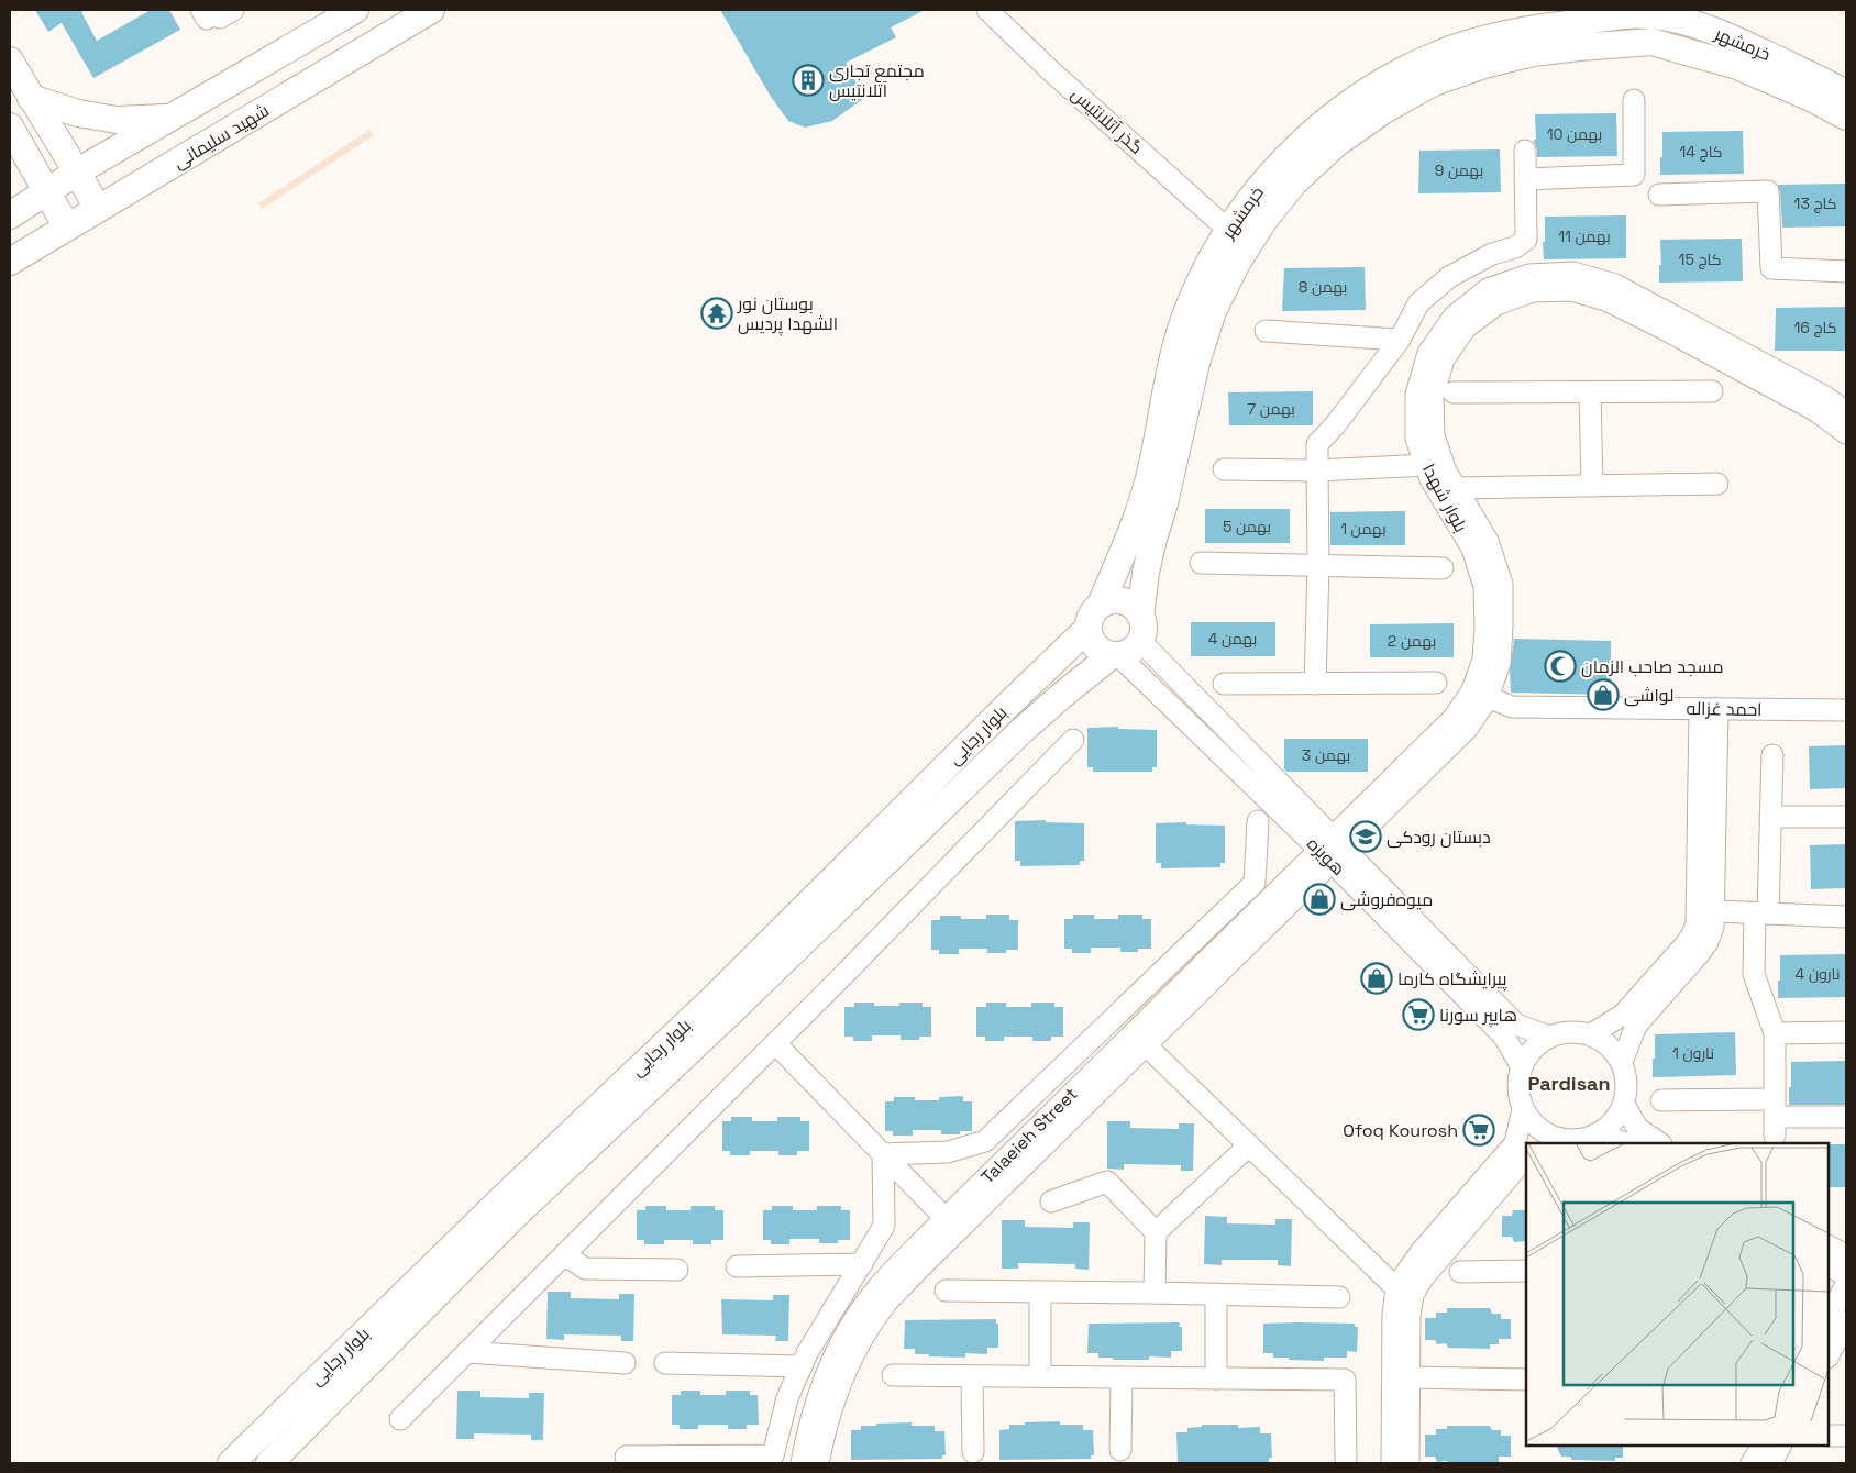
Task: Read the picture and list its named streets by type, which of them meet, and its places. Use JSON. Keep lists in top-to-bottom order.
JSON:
{
  "streets": {
    "main road": ["خرمشهر", "شهید سلیمانی", "بلوار رجایی"],
    "street": [
      "گذر آتلانتیس",
      "بلوار شهدا",
      "احمد غزاله",
      "هویزه",
      "Talaeieh Street"
    ]
  },
  "crossings": [
    ["خرمشهر", "گذر آتلانتیس"],
    ["خرمشهر", "بلوار رجایی"],
    ["خرمشهر", "هویزه"],
    ["بلوار شهدا", "احمد غزاله"],
    ["بلوار شهدا", "هویزه"],
    ["بلوار شهدا", "Talaeieh Street"],
    ["بلوار رجایی", "هویزه"],
    ["هویزه", "Talaeieh Street"]
  ],
  "districts": ["Pardisan"],
  "places": {
    "building": ["مجتمع تجاری آتلانتیس"],
    "temple": ["بوستان نور الشهدا پردیس"],
    "mosque": ["مسجد صاحب الزمان"],
    "shop": ["لواشی", "میوه‌فروشی", "پیرایشگاه کارما"],
    "school or university": ["دبستان رودکی"],
    "supermarket": ["هایپر سورنا", "Ofoq Kourosh"]
  },
  "house_numbers": [
    "بهمن 10",
    "کاج 14",
    "بهمن 9",
    "کاج 13",
    "بهمن 11",
    "کاج 15",
    "بهمن 8",
    "کاج 16",
    "بهمن 7",
    "بهمن 5",
    "بهمن 1",
    "بهمن 4",
    "بهمن 2",
    "بهمن 3",
    "نارون 4",
    "نارون 1"
  ]
}
